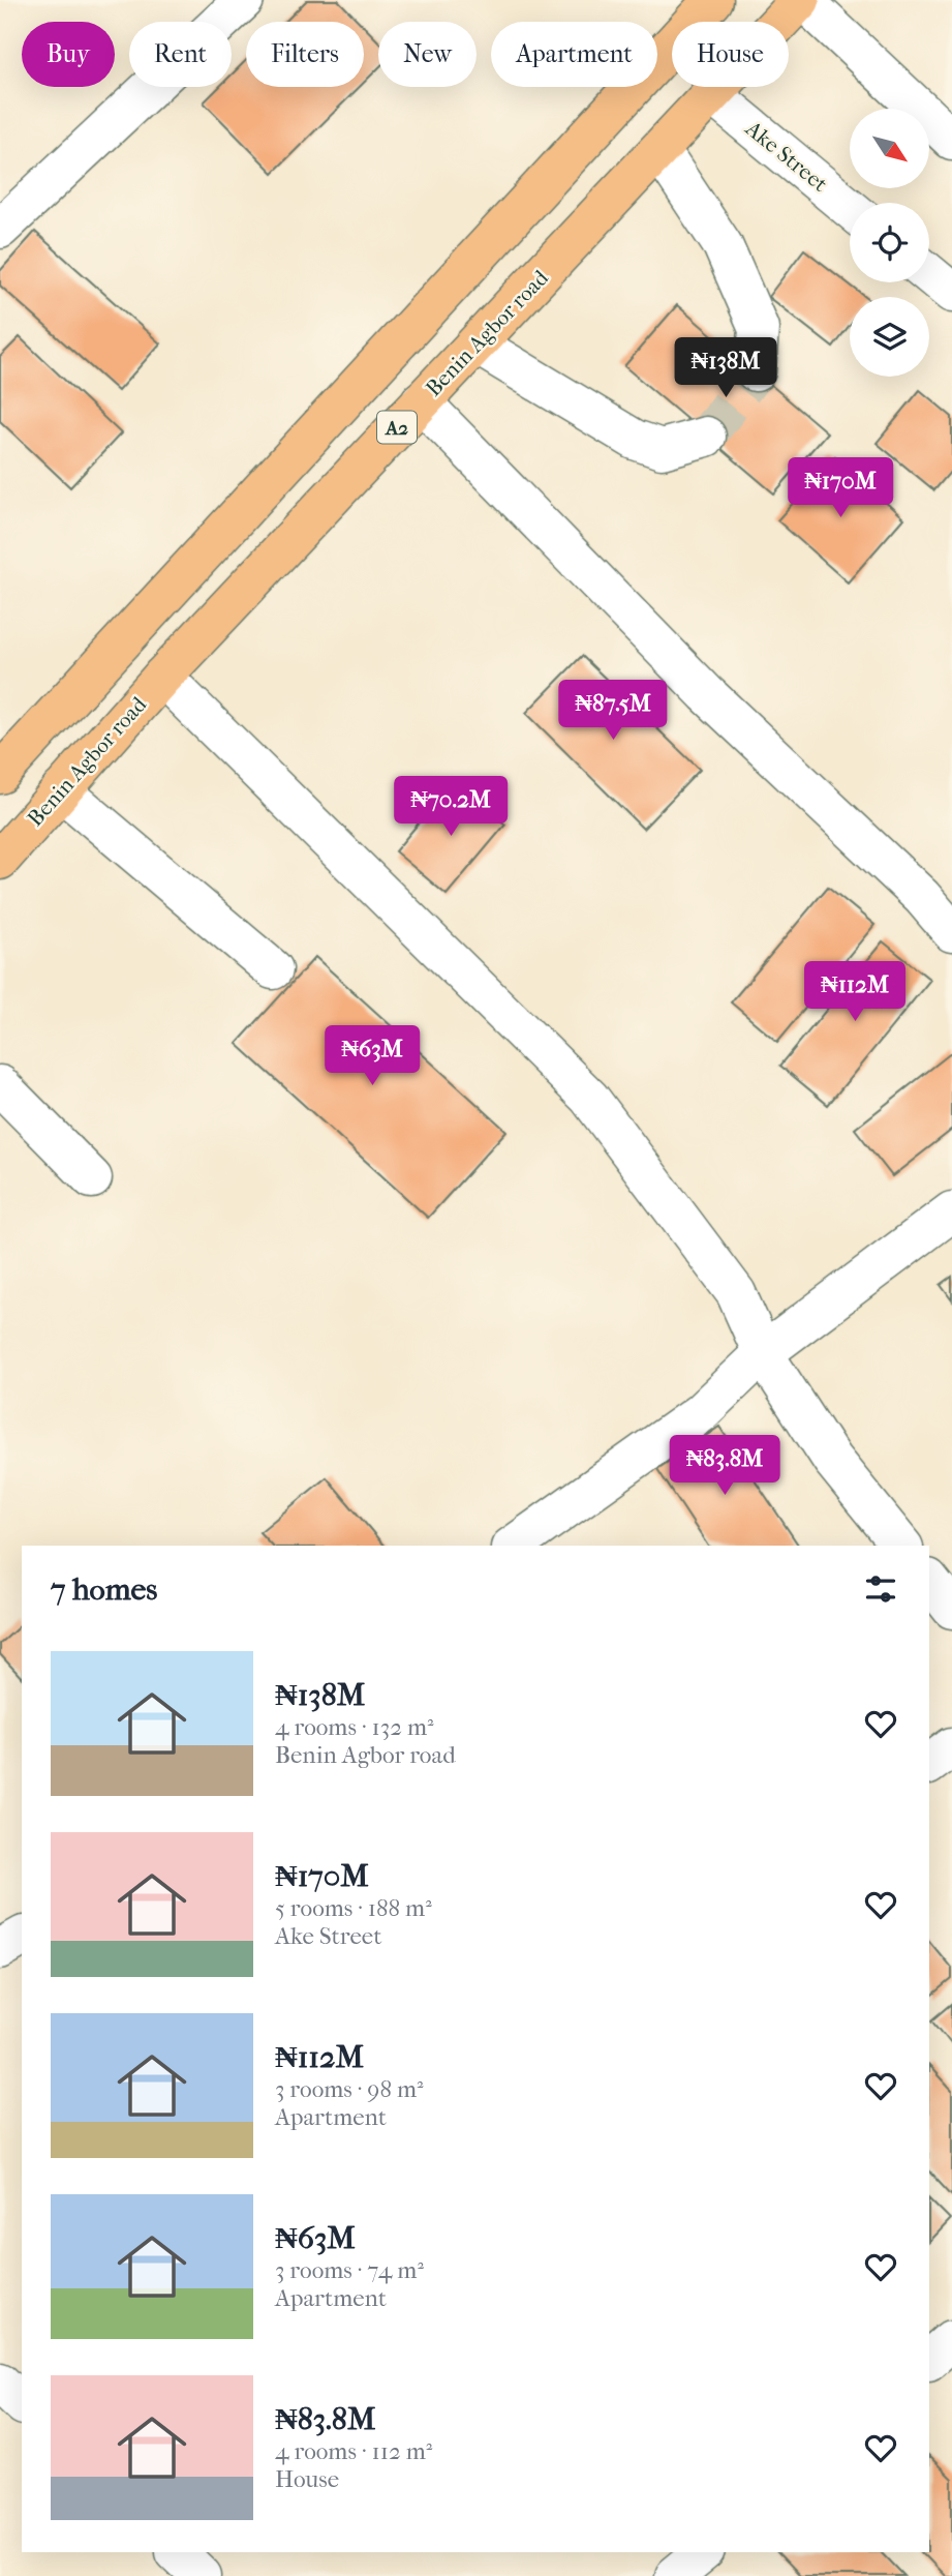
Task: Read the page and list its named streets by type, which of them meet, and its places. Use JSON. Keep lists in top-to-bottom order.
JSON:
{
  "streets": {
    "highway": ["Benin Agbor road", "A2"],
    "street": ["Ake Street"]
  },
  "crossings": [
    ["Ake Street", "Benin Agbor road"]
  ],
  "north": "bottom right",
  "page": {
    "chip": [
      "Buy",
      "Rent",
      "Filters",
      "New",
      "Apartment",
      "House"
    ],
    "price": [
      "₦138M",
      "₦170M",
      "₦87.5M",
      "₦70.2M",
      "₦112M",
      "₦63M",
      "₦83.8M"
    ],
    "heading": "7 homes",
    "list": [
      {
        "name": "₦138M",
        "note": "4 rooms · 132 m² · Benin Agbor road"
      },
      {
        "name": "₦170M",
        "note": "5 rooms · 188 m² · Ake Street"
      },
      {
        "name": "₦112M",
        "note": "3 rooms · 98 m² · Apartment"
      },
      {
        "name": "₦63M",
        "note": "3 rooms · 74 m² · Apartment"
      },
      {
        "name": "₦83.8M",
        "note": "4 rooms · 112 m² · House"
      }
    ]
  }
}
